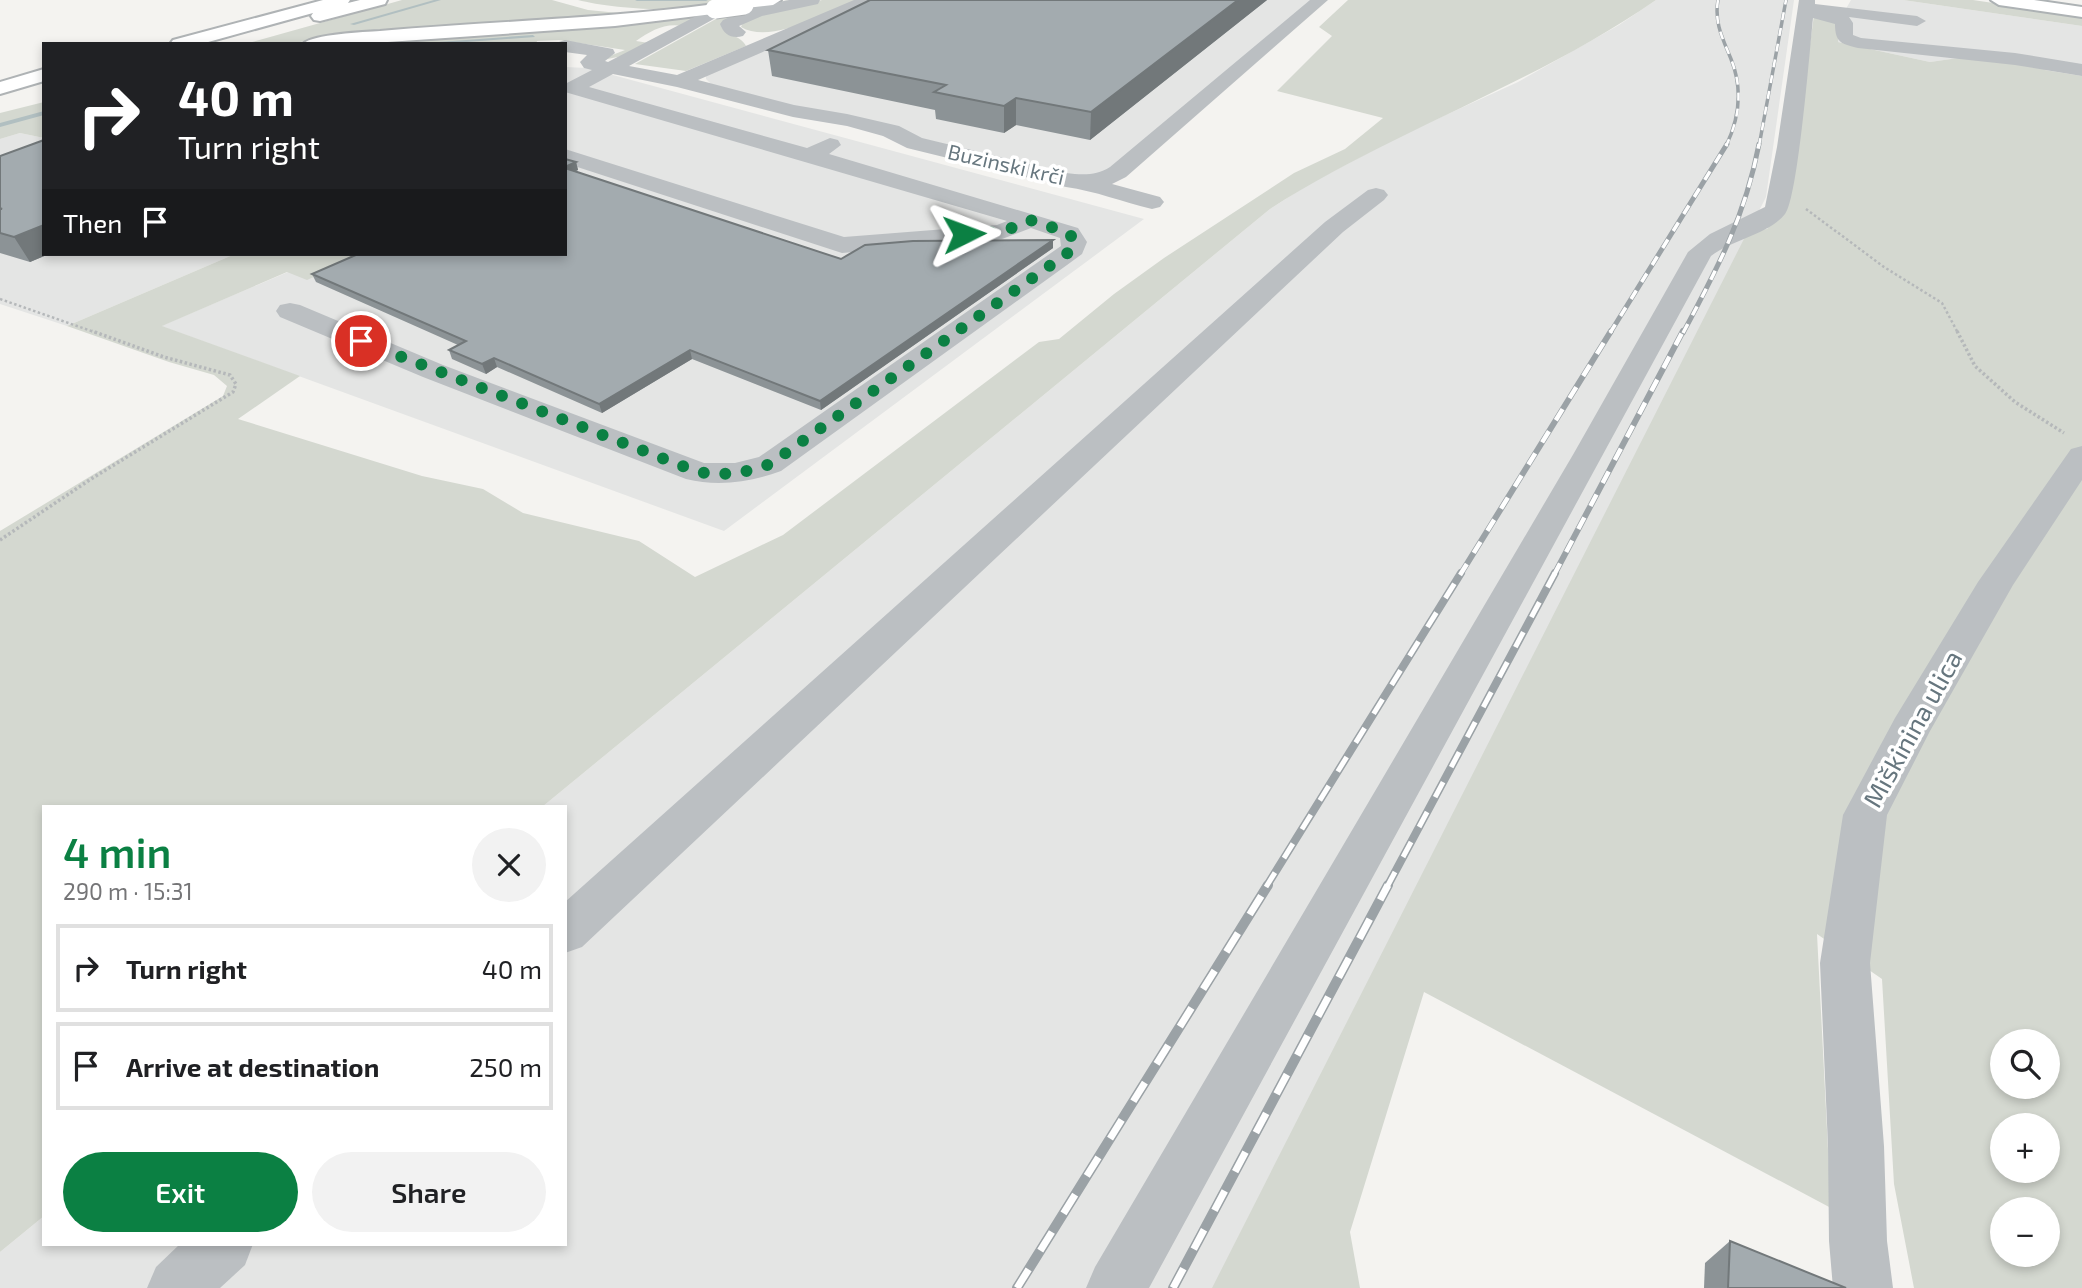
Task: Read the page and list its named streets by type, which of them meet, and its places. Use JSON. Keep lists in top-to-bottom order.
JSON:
{
  "streets": {
    "street": ["Buzinski krči", "Miškinina ulica"]
  },
  "page": {
    "turn": ["40 m", "Turn right"],
    "then": "Then",
    "heading": ["4 min", "290 m · 15:31"],
    "list": [
      {
        "name": "Turn right",
        "value": "40 m"
      },
      {
        "name": "Arrive at destination",
        "value": "250 m"
      }
    ],
    "map_buttons": ["+", "−"],
    "buttons": ["Exit", "Share"]
  }
}
